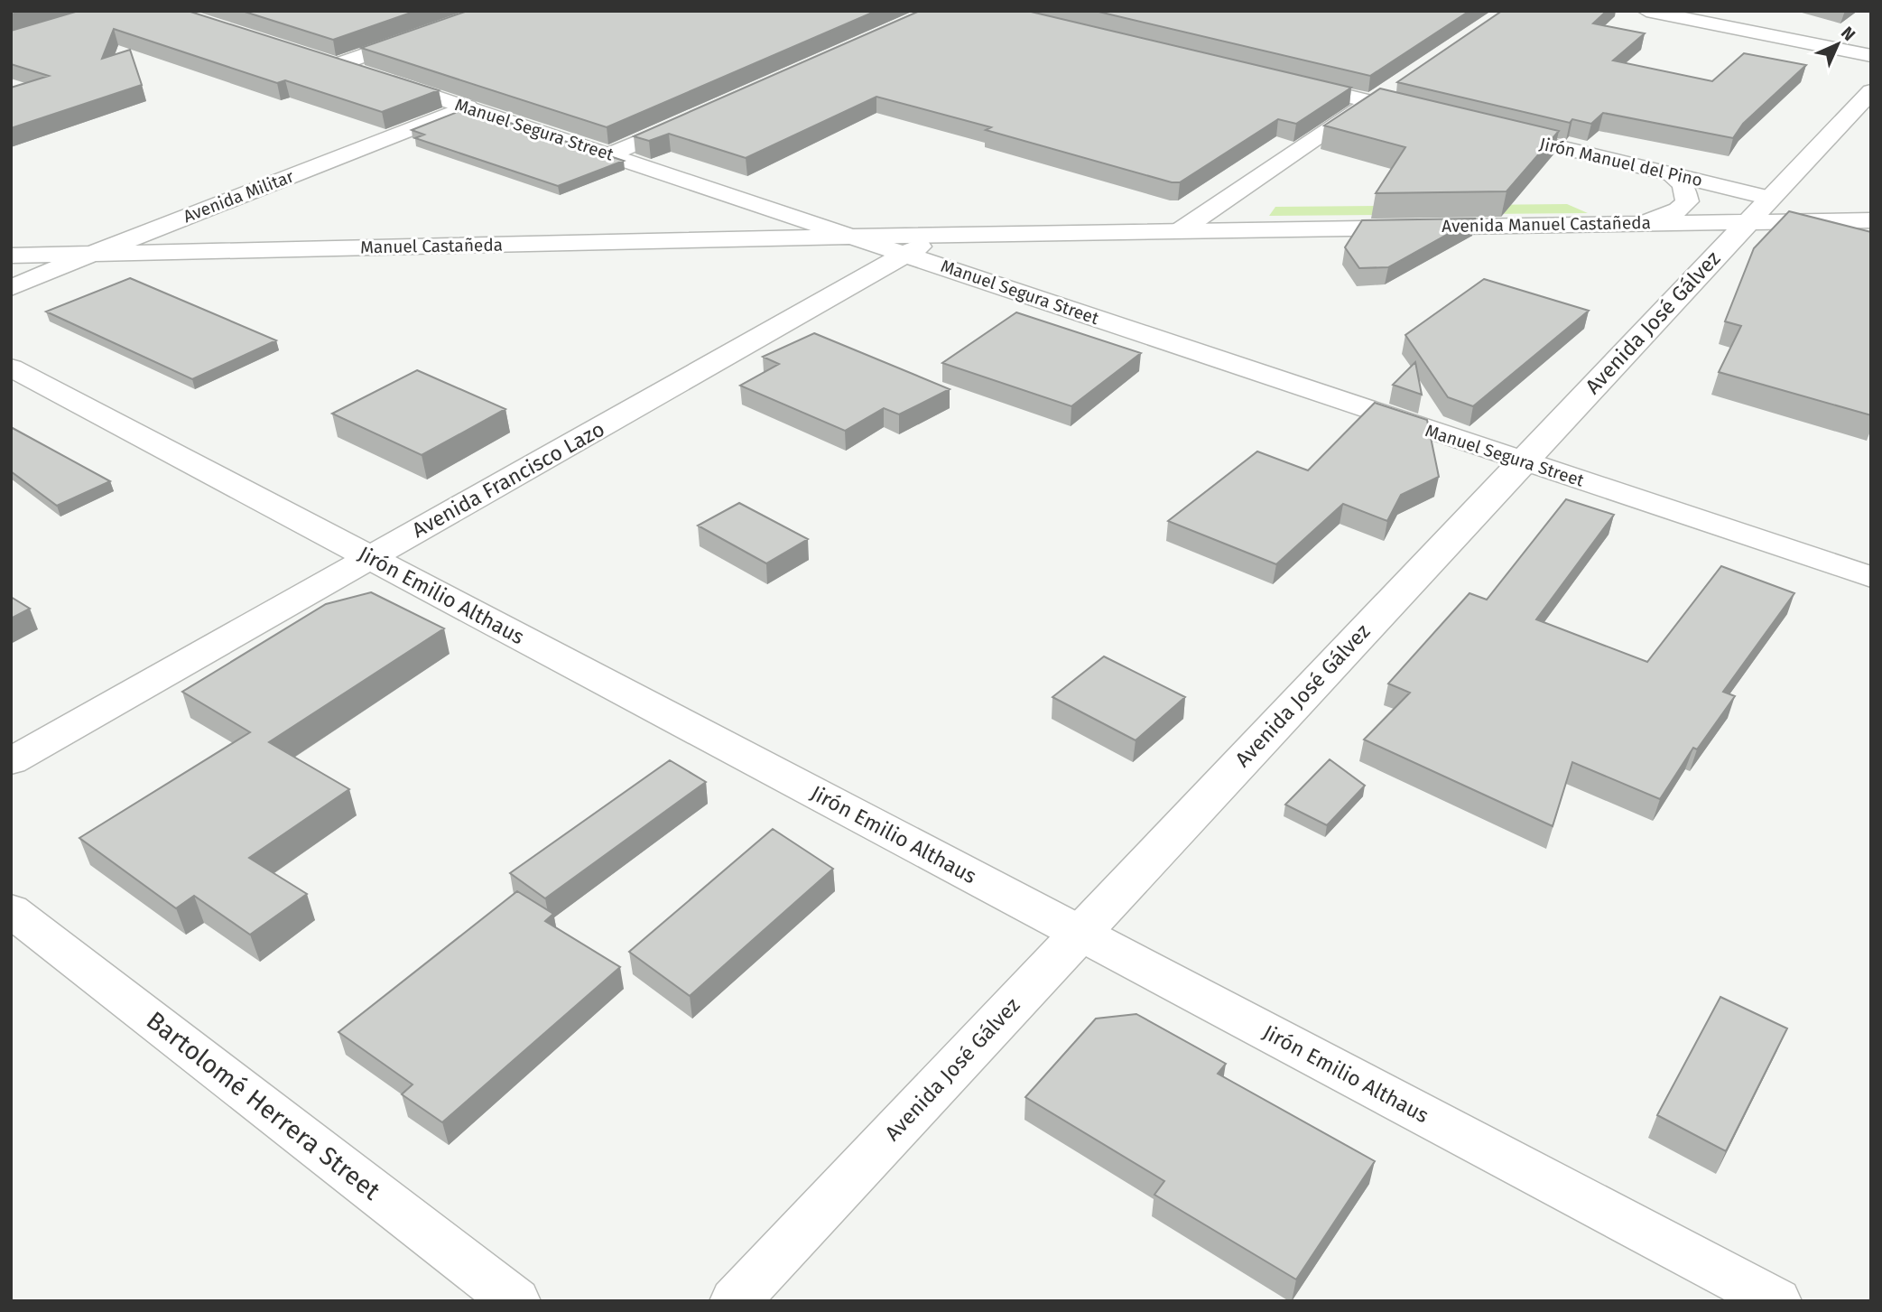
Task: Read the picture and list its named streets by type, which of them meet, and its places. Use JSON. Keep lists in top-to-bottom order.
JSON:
{
  "streets": {
    "street": [
      "Manuel Segura Street",
      "Jirón Manuel del Pino",
      "Avenida Militar",
      "Avenida Manuel Castañeda",
      "Manuel Castañeda",
      "Avenida José Gálvez",
      "Avenida Francisco Lazo",
      "Jirón Emilio Althaus",
      "Bartolomé Herrera Street"
    ]
  },
  "crossings": [
    ["Manuel Segura Street", "Avenida Militar"],
    ["Manuel Segura Street", "Avenida Manuel Castañeda"],
    ["Manuel Segura Street", "Manuel Castañeda"],
    ["Manuel Segura Street", "Avenida José Gálvez"],
    ["Manuel Segura Street", "Avenida Francisco Lazo"],
    ["Jirón Manuel del Pino", "Avenida Manuel Castañeda"],
    ["Jirón Manuel del Pino", "Avenida José Gálvez"],
    ["Avenida Militar", "Manuel Castañeda"],
    ["Avenida Manuel Castañeda", "Manuel Castañeda"],
    ["Avenida Manuel Castañeda", "Avenida José Gálvez"],
    ["Avenida Manuel Castañeda", "Avenida Francisco Lazo"],
    ["Avenida José Gálvez", "Jirón Emilio Althaus"],
    ["Avenida Francisco Lazo", "Jirón Emilio Althaus"]
  ],
  "north": "top right"
}
